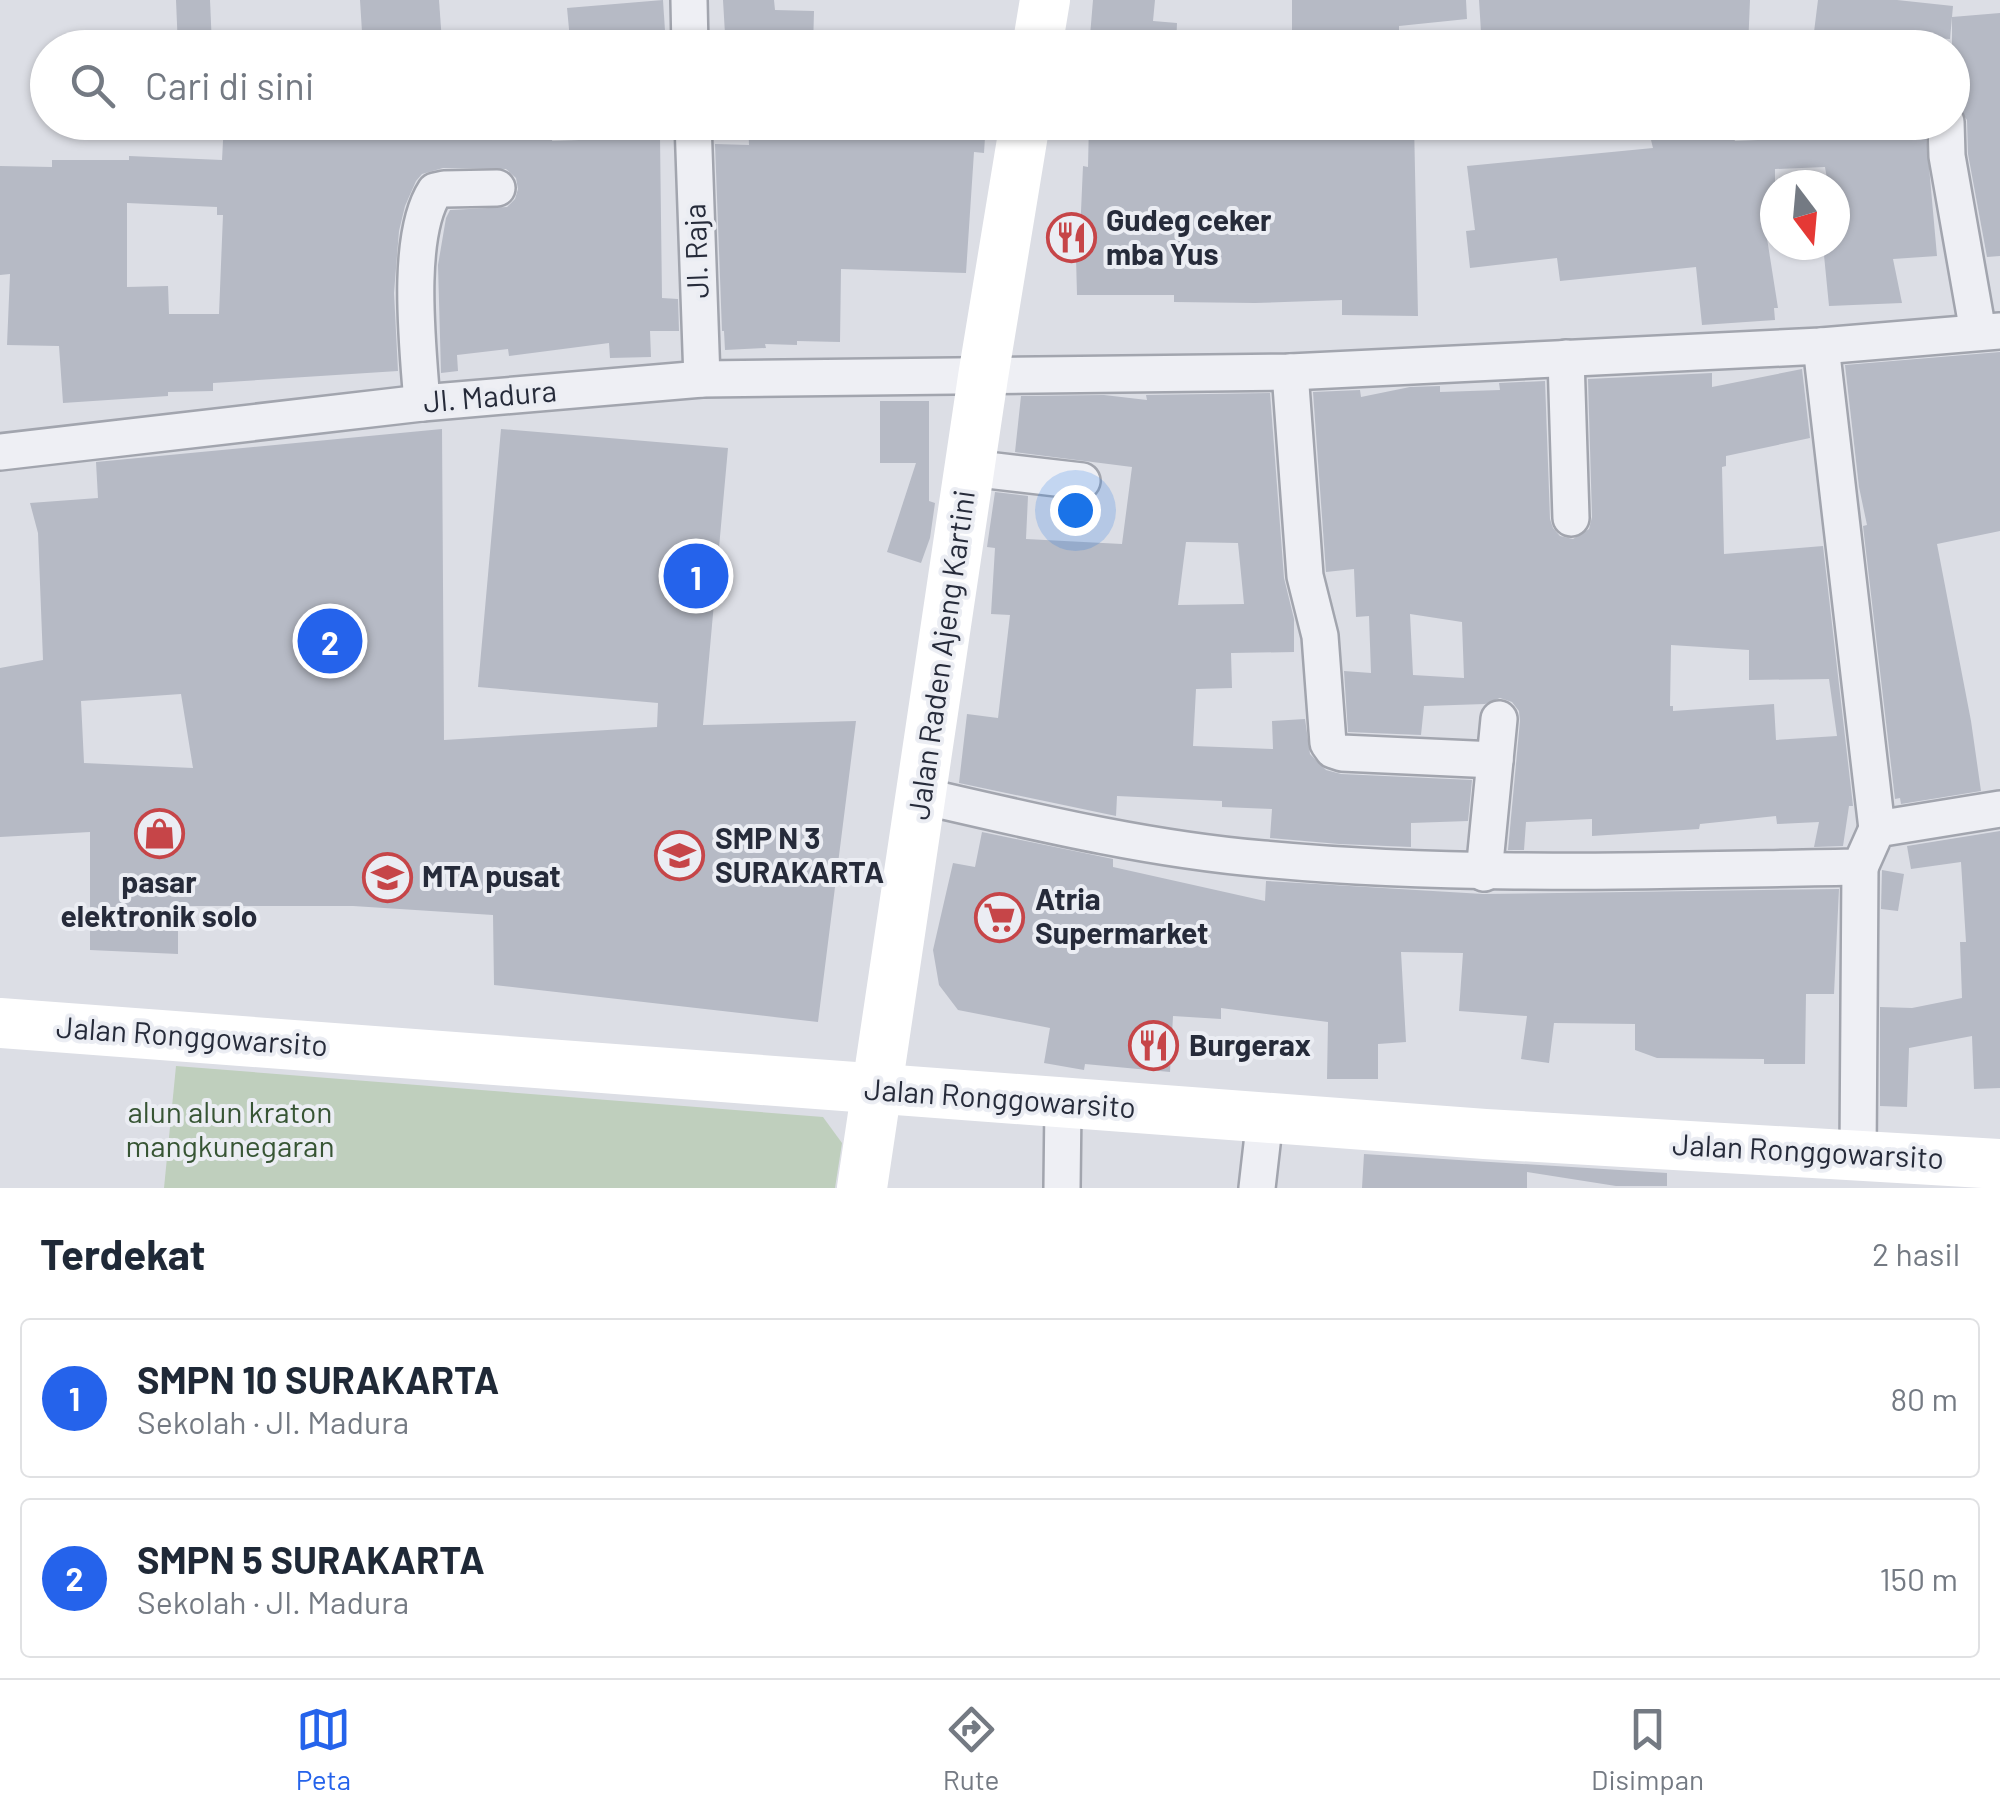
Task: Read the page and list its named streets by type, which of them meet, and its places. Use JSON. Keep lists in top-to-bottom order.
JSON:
{
  "streets": {
    "main road": ["Jalan Raden Ajeng Kartini", "Jalan Ronggowarsito"],
    "street": ["Jl. Raja", "Jl. Madura"]
  },
  "crossings": [
    ["Jl. Raja", "Jl. Madura"],
    ["Jl. Madura", "Jalan Raden Ajeng Kartini"],
    ["Jalan Raden Ajeng Kartini", "Jalan Ronggowarsito"]
  ],
  "parks": ["alun alun kraton mangkunegaran"],
  "places": {
    "restaurant": ["Gudeg ceker mba Yus", "Burgerax"],
    "shop": ["pasar elektronik solo"],
    "school or university": ["SMP N 3 SURAKARTA", "MTA pusat"],
    "supermarket": ["Atria Supermarket"]
  },
  "north": "bottom",
  "page": {
    "search": "Cari di sini",
    "pins": ["1", "2"],
    "heading": ["Terdekat", "2 hasil"],
    "list": [
      {
        "mark": "1",
        "name": "SMPN 10 SURAKARTA",
        "note": "Sekolah · Jl. Madura",
        "value": "80 m"
      },
      {
        "mark": "2",
        "name": "SMPN 5 SURAKARTA",
        "note": "Sekolah · Jl. Madura",
        "value": "150 m"
      }
    ],
    "nav": ["Peta", "Rute", "Disimpan"]
  }
}
